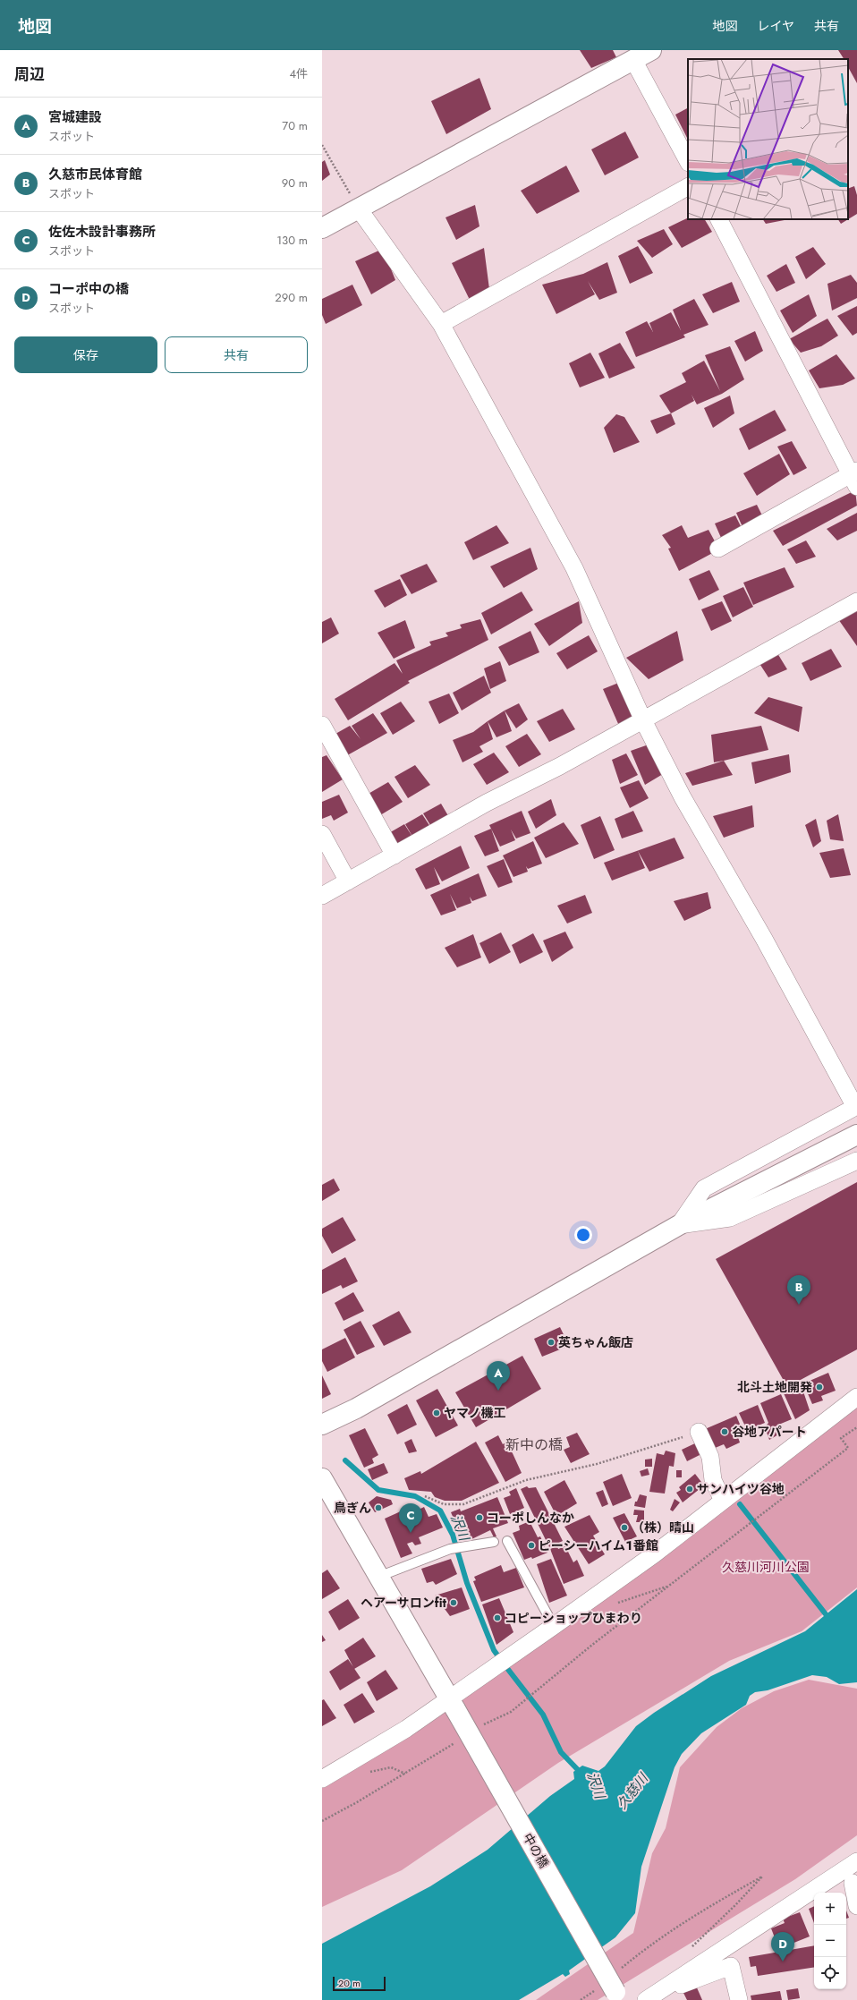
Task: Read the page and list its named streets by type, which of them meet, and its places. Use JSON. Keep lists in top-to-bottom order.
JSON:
{
  "streets": {
    "street": ["中の橋"]
  },
  "districts": ["新中の橋"],
  "water": ["沢川", "久慈川"],
  "parks": ["久慈川河川公園"],
  "places": [
    "英ちゃん飯店",
    "北斗土地開発",
    "ヤマノ機工",
    "谷地アパート",
    "サンハイツ谷地",
    "鳥ぎん",
    "コーポしんなか",
    "（株）晴山",
    "ピーシーハイム１番館",
    "ヘアーサロンfit",
    "コピーショップひまわり"
  ],
  "scale_bar": "20 m",
  "page": {
    "header": "地図",
    "nav": ["地図", "レイヤ", "共有"],
    "heading": ["周辺", "4件"],
    "list": [
      {
        "mark": "A",
        "name": "宮城建設",
        "note": "スポット",
        "value": "70 m"
      },
      {
        "mark": "B",
        "name": "久慈市民体育館",
        "note": "スポット",
        "value": "90 m"
      },
      {
        "mark": "C",
        "name": "佐佐木設計事務所",
        "note": "スポット",
        "value": "130 m"
      },
      {
        "mark": "D",
        "name": "コーポ中の橋",
        "note": "スポット",
        "value": "290 m"
      }
    ],
    "buttons": ["保存", "共有"],
    "pins": [
      "B",
      "A",
      "C",
      "D"
    ],
    "map_buttons": ["+", "−"],
    "scale": "20 m"
  }
}
